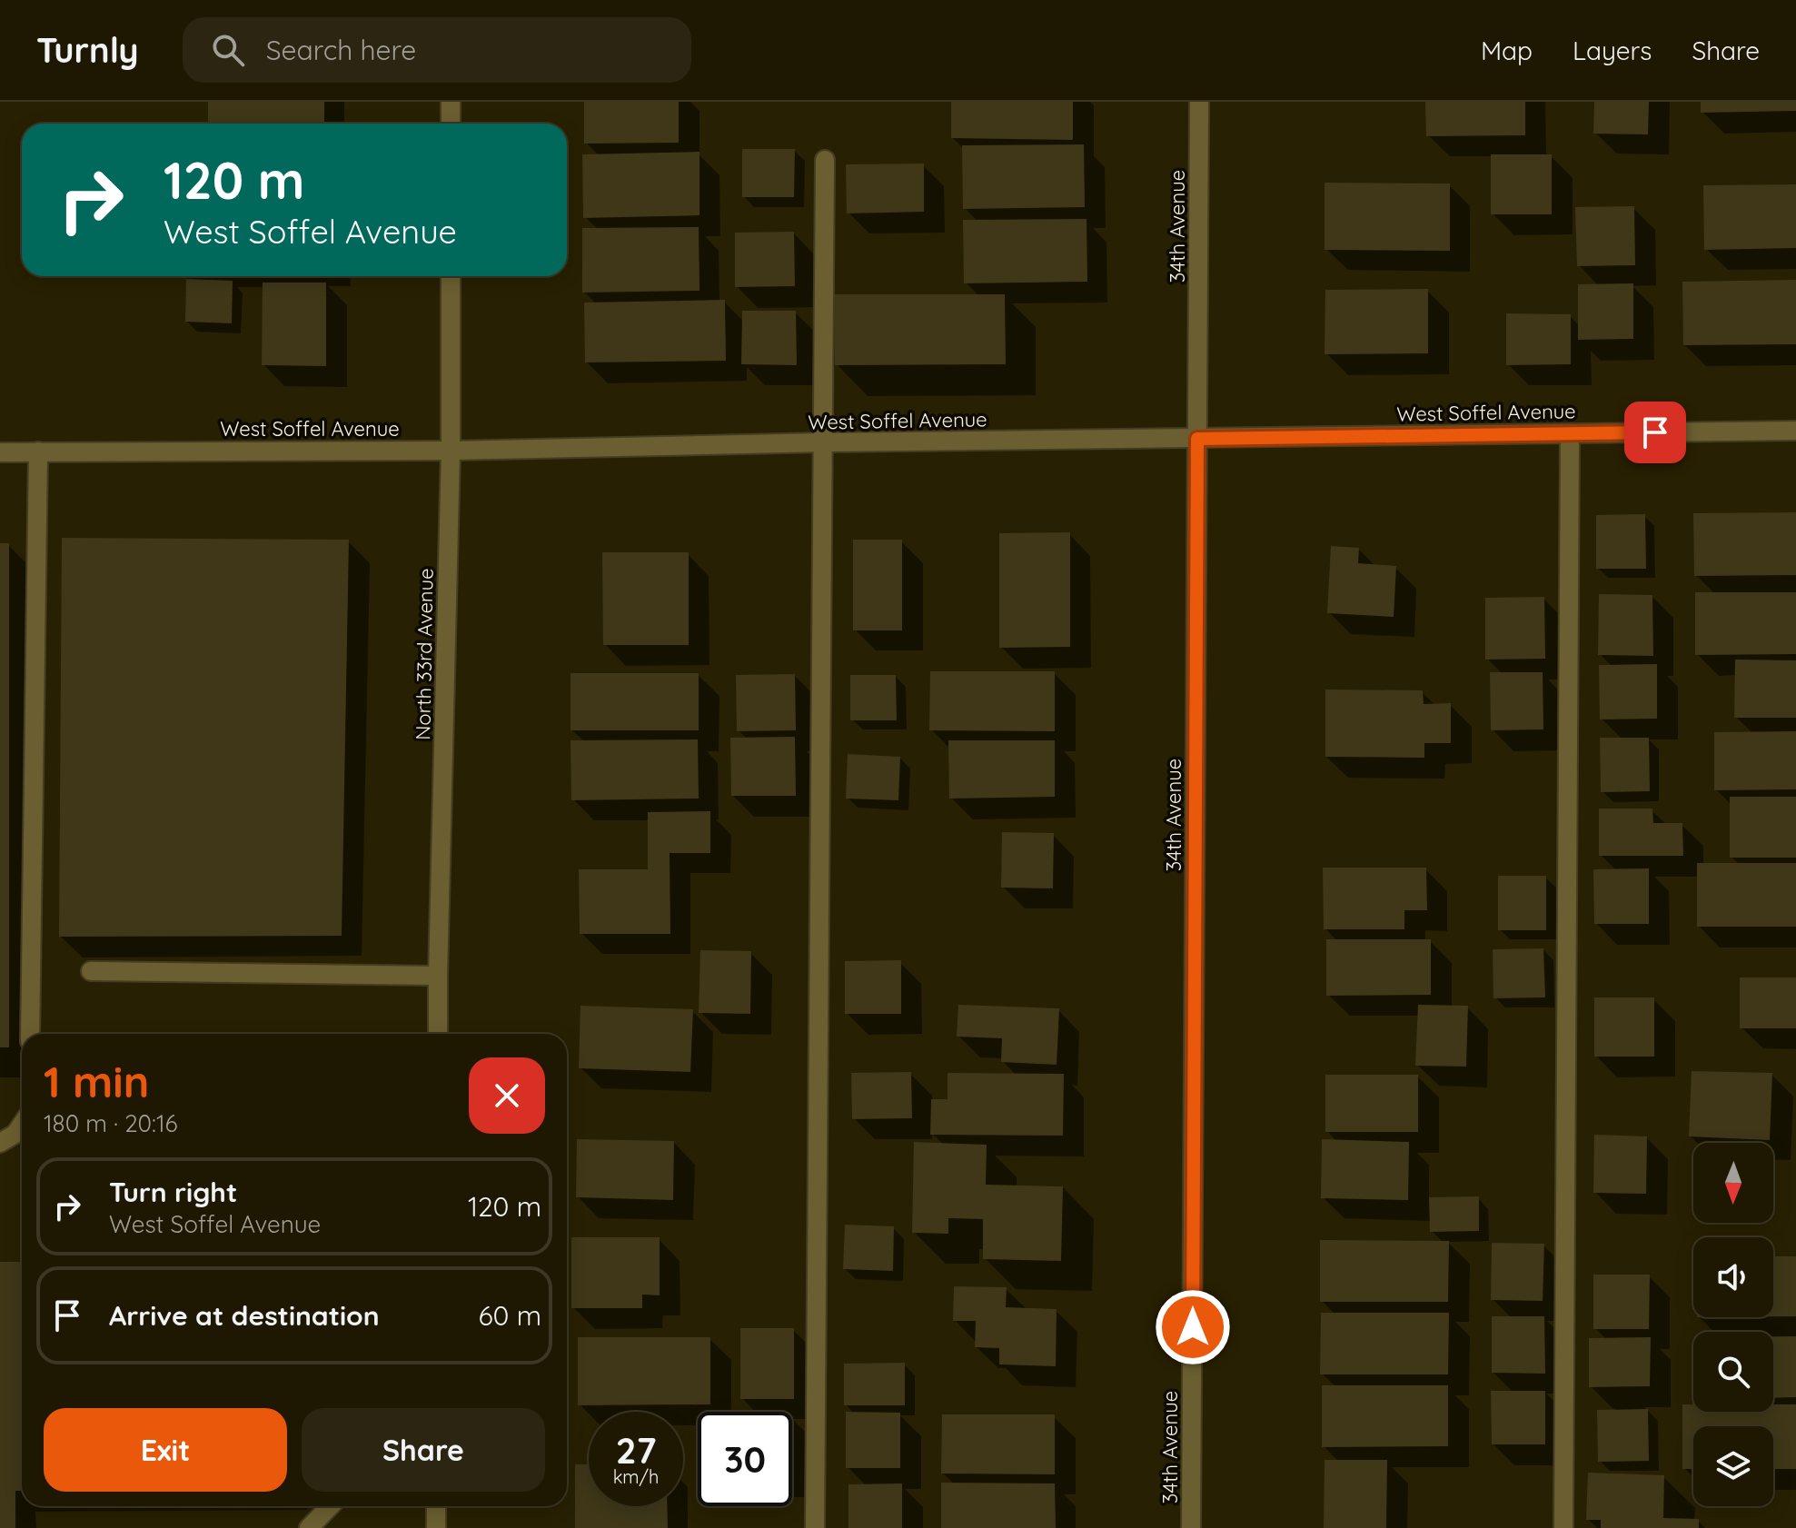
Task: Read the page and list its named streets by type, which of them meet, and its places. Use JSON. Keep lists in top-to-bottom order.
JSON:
{
  "streets": {
    "street": ["34th Avenue", "West Soffel Avenue", "North 33rd Avenue"]
  },
  "crossings": [
    ["34th Avenue", "West Soffel Avenue"],
    ["West Soffel Avenue", "North 33rd Avenue"]
  ],
  "north": "bottom",
  "page": {
    "header": "Turnly",
    "search": "Search here",
    "nav": ["Map", "Layers", "Share"],
    "turn": ["120 m", "West Soffel Avenue"],
    "heading": ["1 min", "180 m · 20:16"],
    "list": [
      {
        "name": "Turn right",
        "note": "West Soffel Avenue",
        "value": "120 m"
      },
      {
        "name": "Arrive at destination",
        "value": "60 m"
      }
    ],
    "buttons": ["Exit", "Share"],
    "speed": "27 km/h",
    "limit": "30"
  }
}
